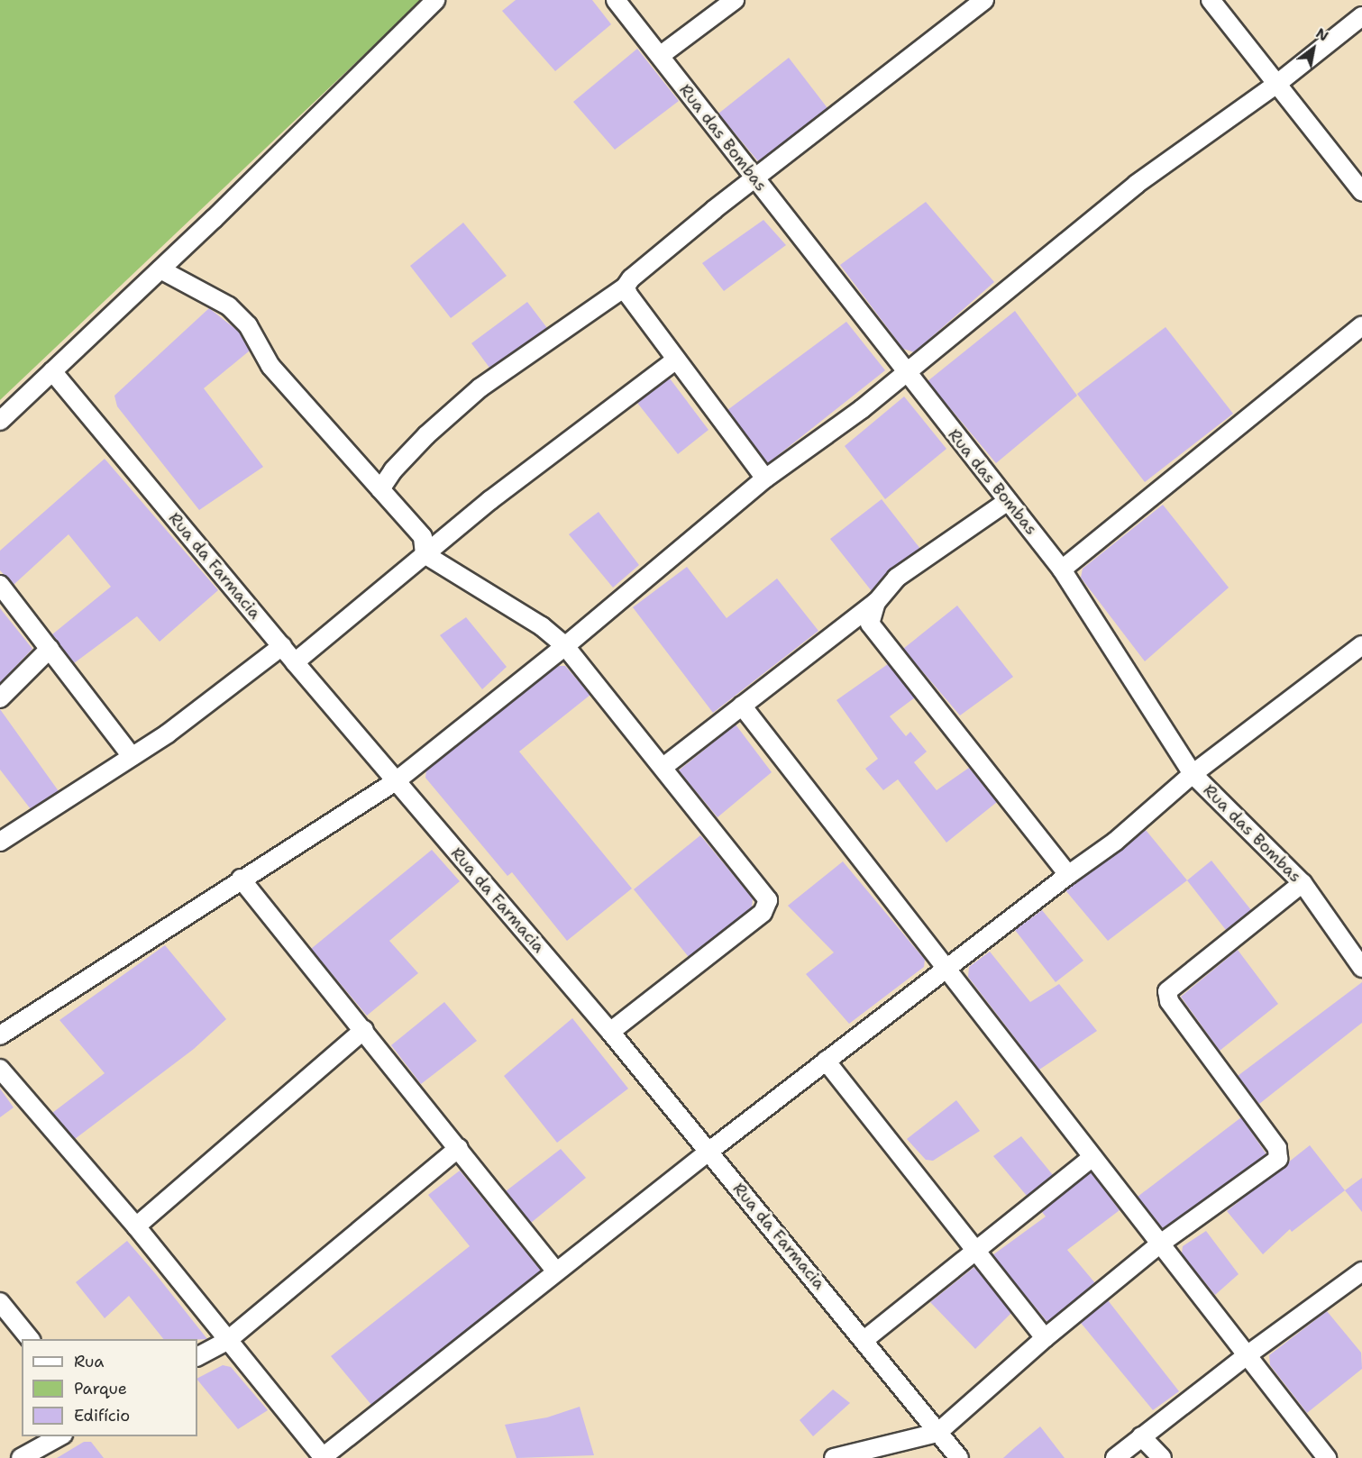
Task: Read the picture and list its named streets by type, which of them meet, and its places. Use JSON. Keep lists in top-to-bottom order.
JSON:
{
  "streets": {
    "street": ["Rua das Bombas", "Rua da Farmacia"]
  },
  "legend": ["Rua", "Parque", "Edifício"],
  "north": "top right"
}
